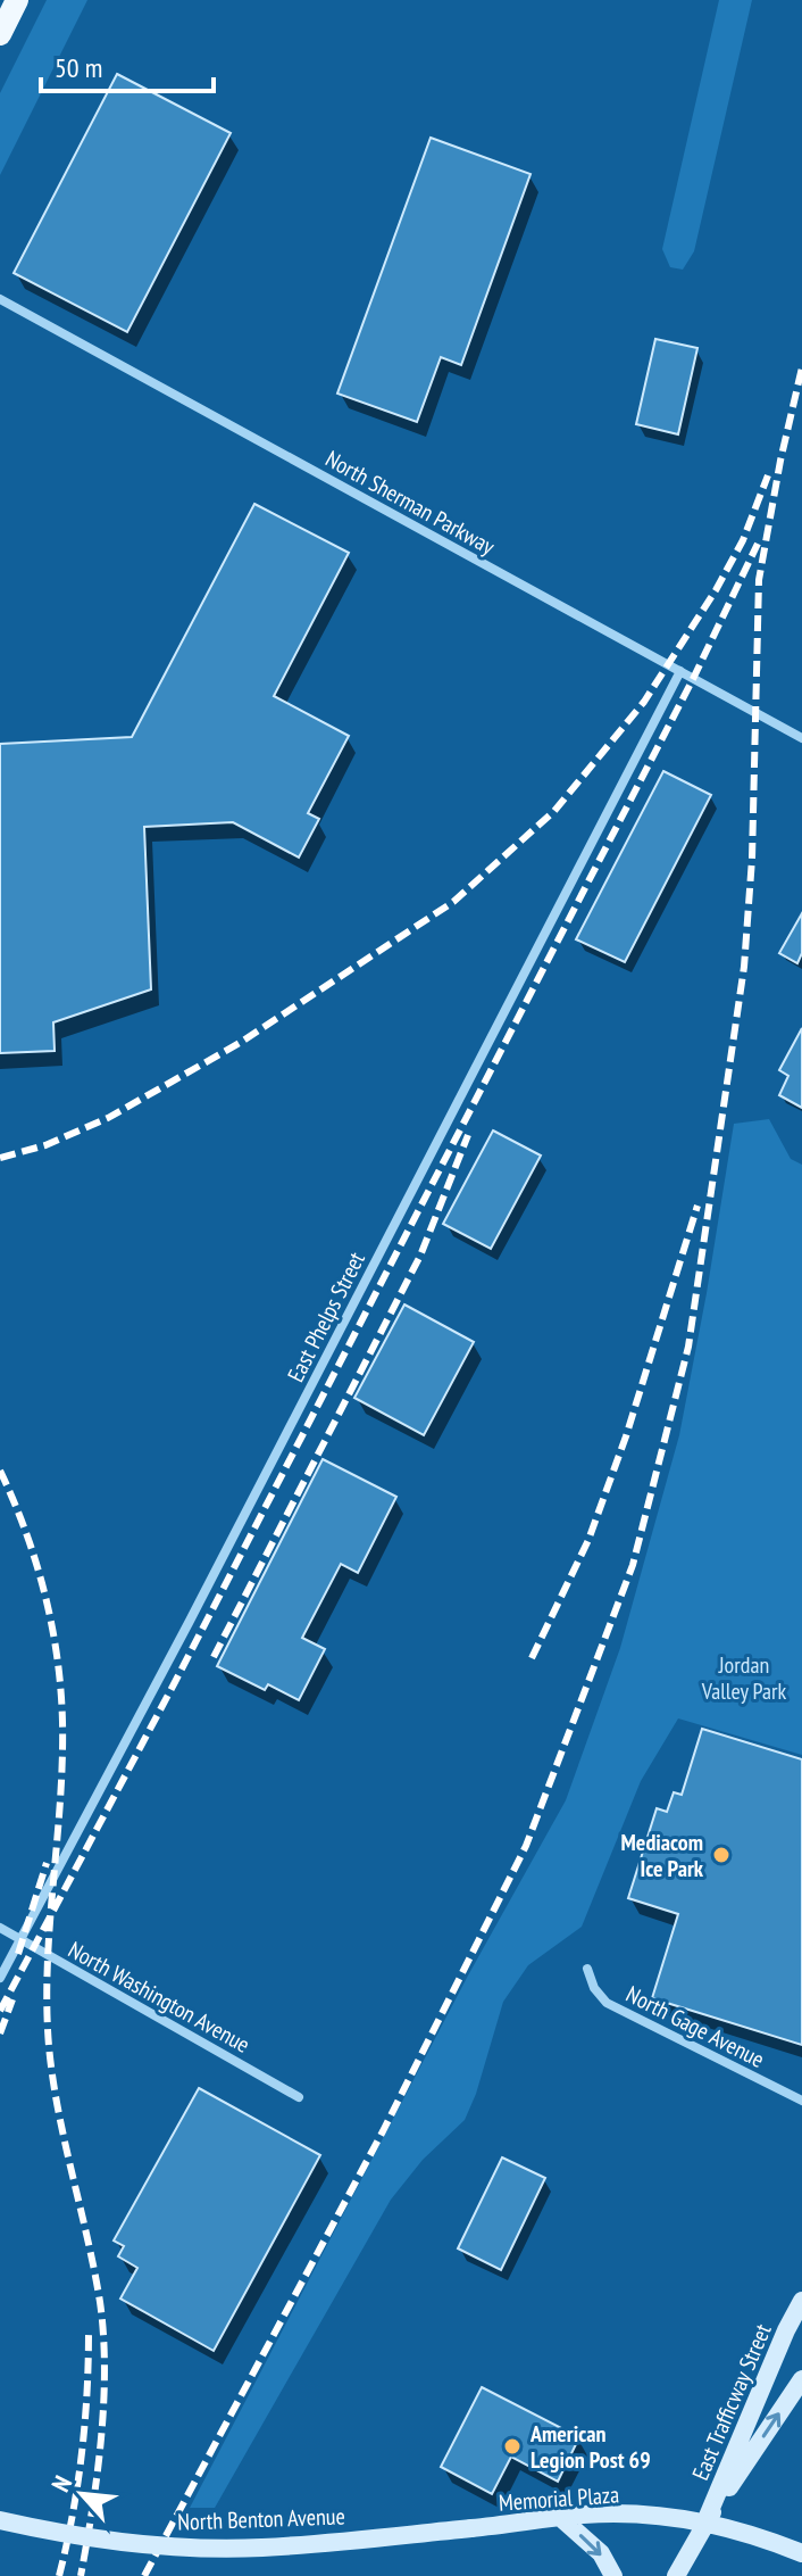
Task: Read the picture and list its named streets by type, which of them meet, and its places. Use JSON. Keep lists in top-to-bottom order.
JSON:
{
  "streets": {
    "main road": ["East Trafficway Street", "Memorial Plaza", "North Benton Avenue"],
    "street": [
      "North Sherman Parkway",
      "East Phelps Street",
      "North Washington Avenue",
      "North Gage Avenue"
    ]
  },
  "crossings": [
    ["North Sherman Parkway", "East Phelps Street"],
    ["East Phelps Street", "North Washington Avenue"],
    ["East Trafficway Street", "Memorial Plaza"],
    ["Memorial Plaza", "North Benton Avenue"]
  ],
  "parks": ["Jordan Valley Park"],
  "places": ["Mediacom Ice Park", "American Legion Post 69"],
  "scale_bar": "50 m",
  "north": "top left"
}
